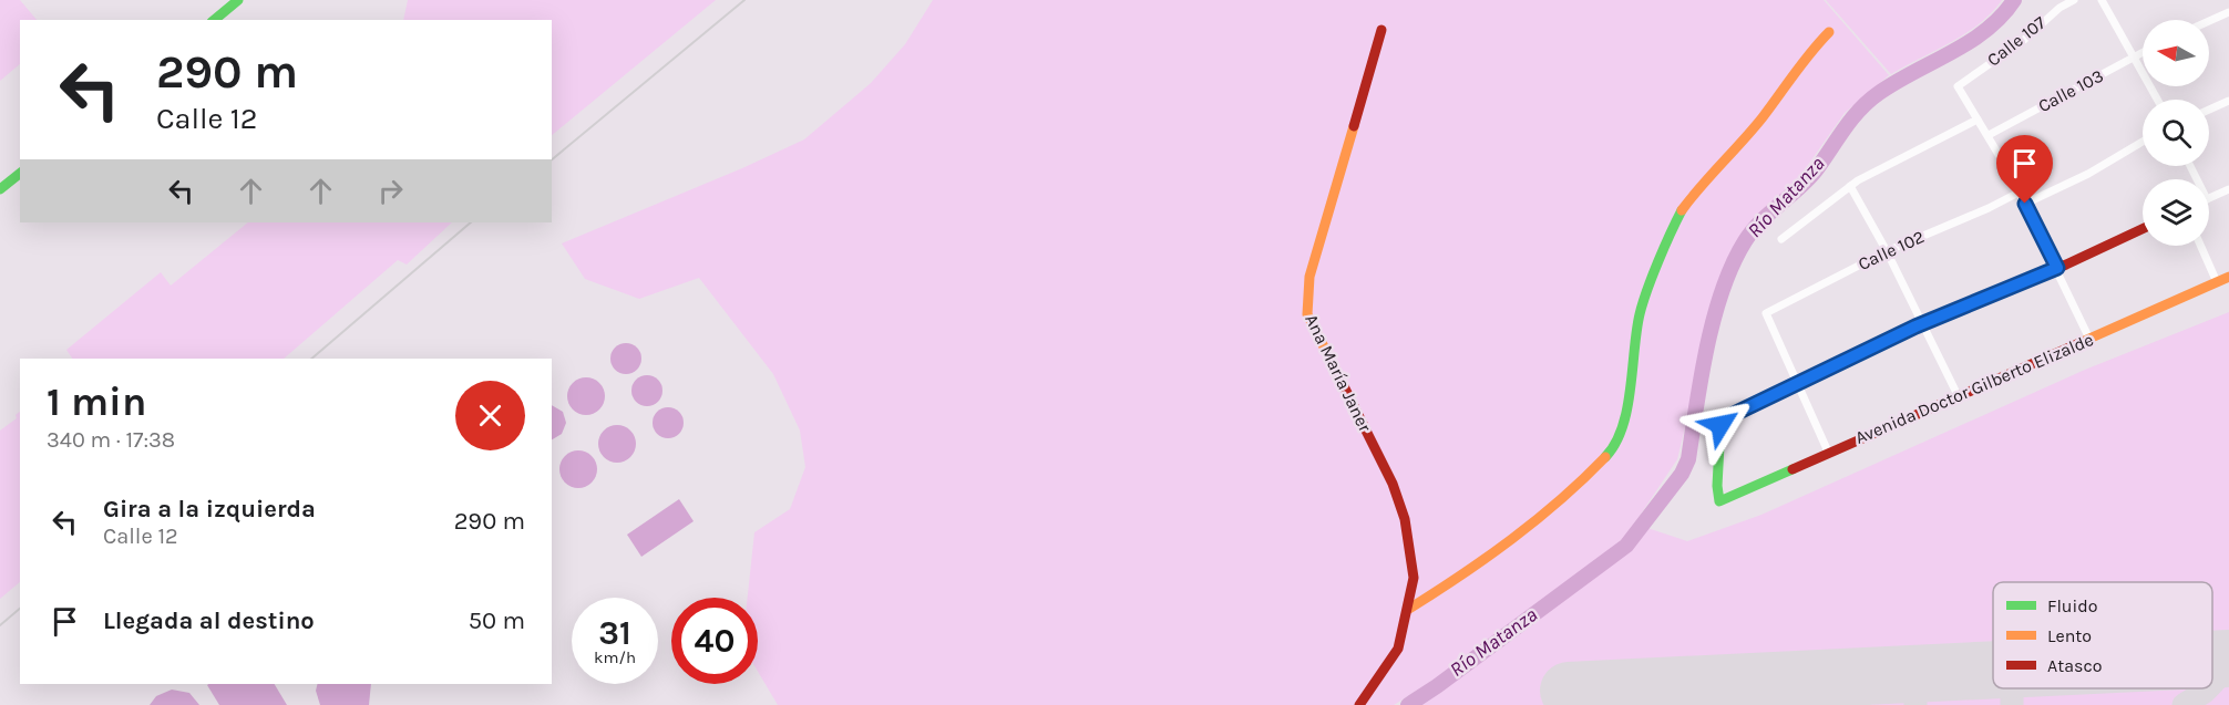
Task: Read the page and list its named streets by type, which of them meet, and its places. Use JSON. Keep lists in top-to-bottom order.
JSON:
{
  "streets": {
    "street": [
      "Calle 107",
      "Calle 103",
      "Calle 102",
      "Ana María Janer",
      "Avenida Doctor Gilberto Elizalde"
    ]
  },
  "crossings": [
    ["Calle 102", "Avenida Doctor Gilberto Elizalde"]
  ],
  "water": ["Río Matanza"],
  "legend": ["Fluido", "Lento", "Atasco"],
  "north": "left",
  "page": {
    "turn": ["290 m", "Calle 12"],
    "heading": ["1 min", "340 m · 17:38"],
    "list": [
      {
        "name": "Gira a la izquierda",
        "note": "Calle 12",
        "value": "290 m"
      },
      {
        "name": "Llegada al destino",
        "value": "50 m"
      }
    ],
    "speed": "31 km/h",
    "limit": "40"
  }
}
